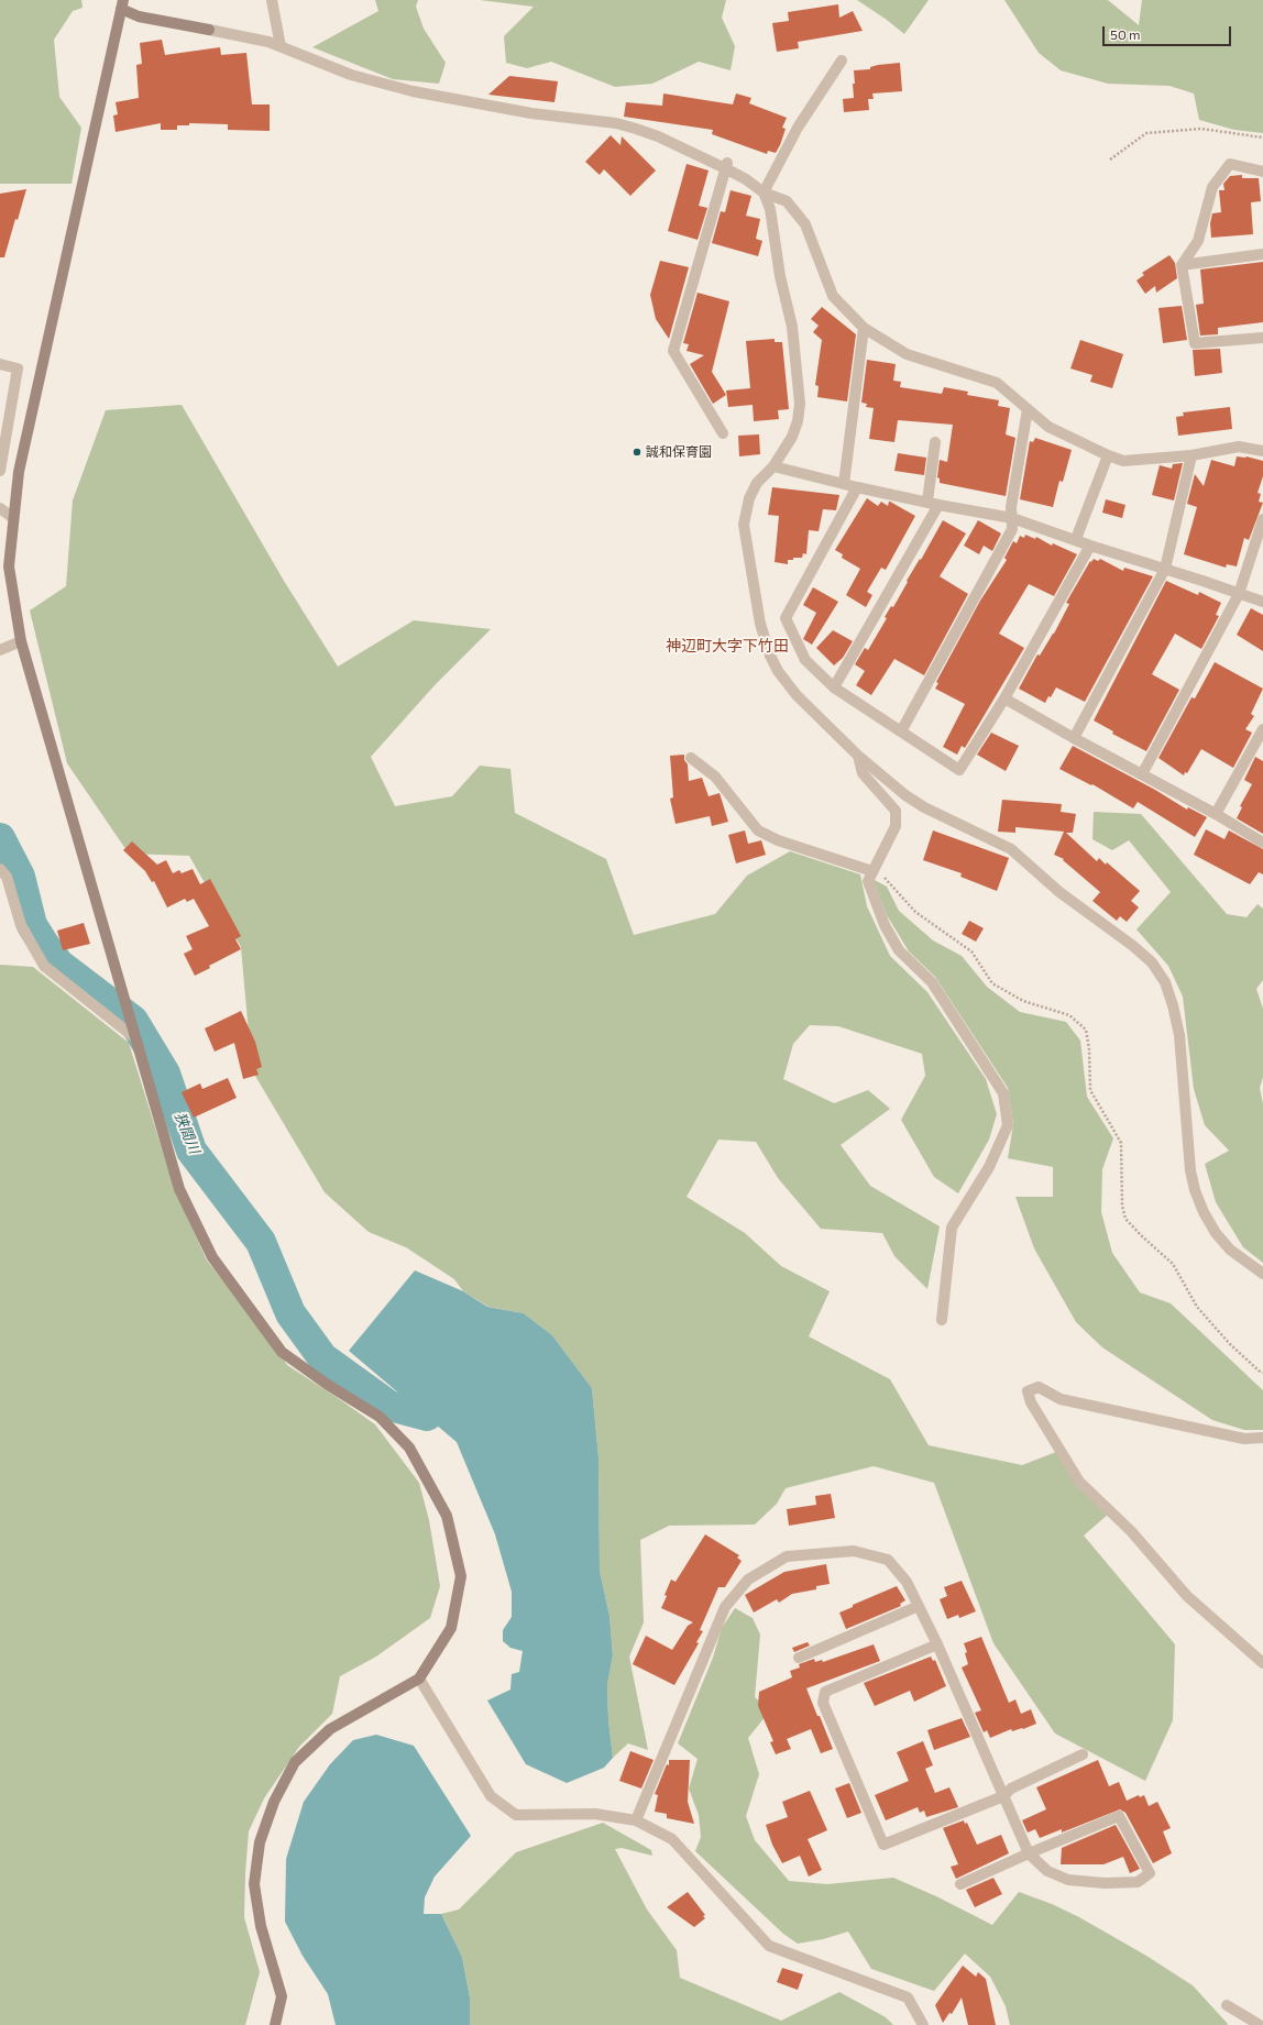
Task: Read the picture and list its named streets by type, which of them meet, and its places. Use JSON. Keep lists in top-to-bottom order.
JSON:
{
  "districts": ["神辺町大字下竹田"],
  "water": ["狭間川"],
  "places": ["誠和保育園"],
  "scale_bar": "50 m"
}
